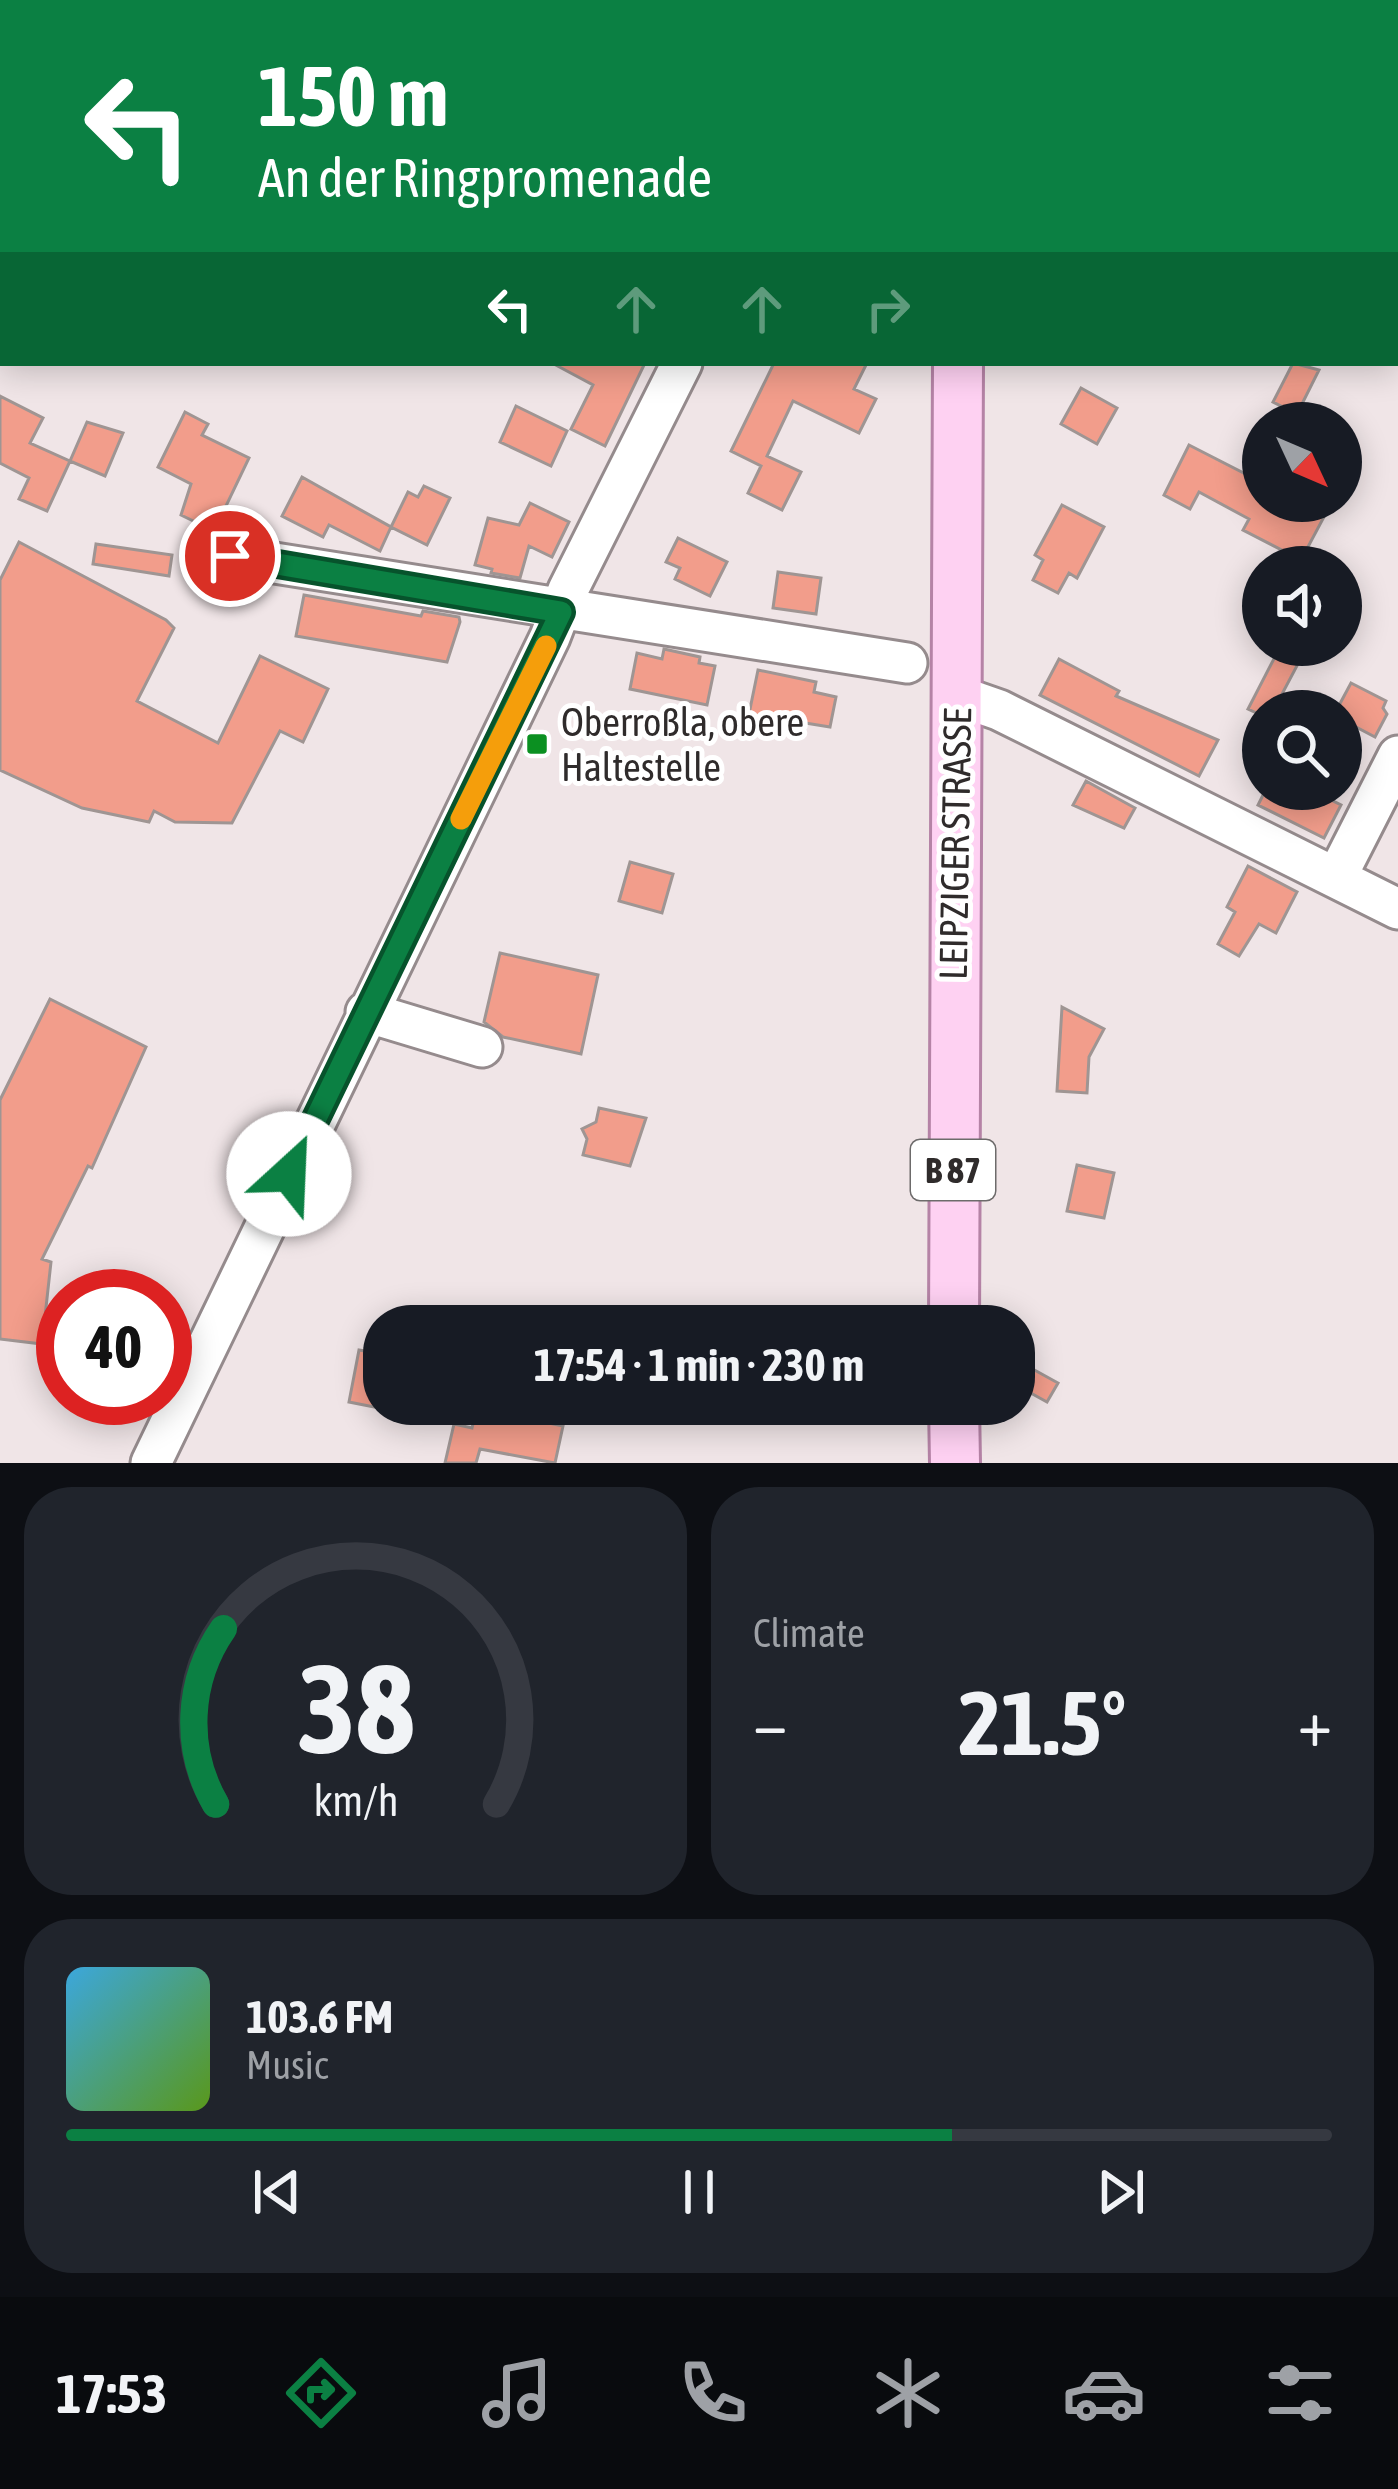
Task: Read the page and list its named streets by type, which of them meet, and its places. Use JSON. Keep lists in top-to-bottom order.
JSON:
{
  "streets": {
    "main road": ["LEIPZIGER STRASSE", "B 87"]
  },
  "places": {
    "transit": ["Oberroßla, obere Haltestelle"]
  },
  "north": "bottom right",
  "page": {
    "turn": ["150 m", "An der Ringpromenade"],
    "limit": "40",
    "trip": "17:54 · 1 min · 230 m",
    "tile": "Climate",
    "heat": ["−", "21.5°", "+"],
    "song": ["103.6 FM", "Music"],
    "tabs": "17:53",
    "gauge": ["38", "km/h"]
  }
}
